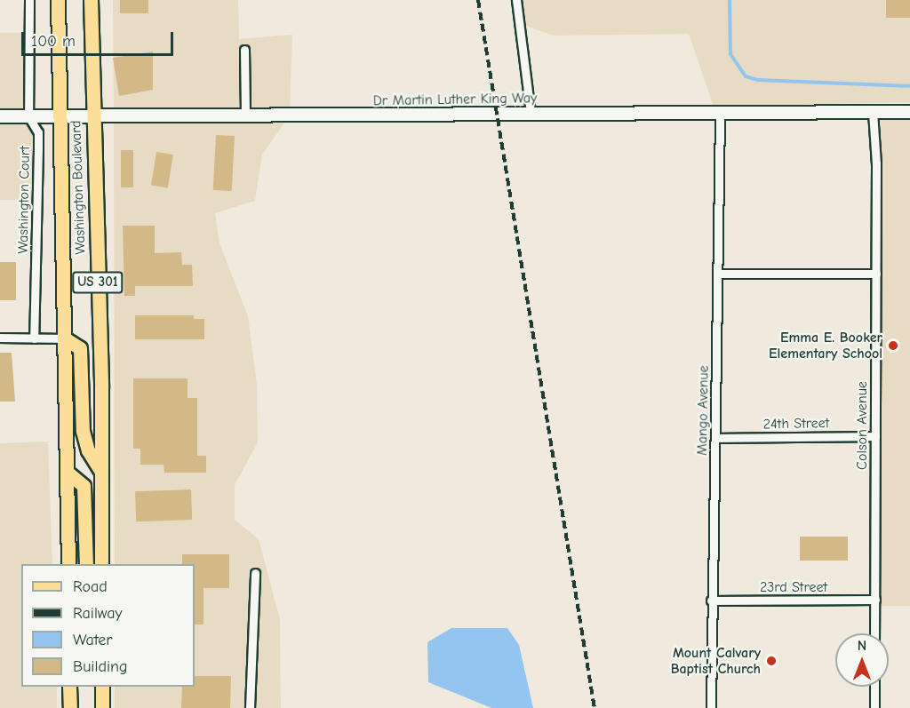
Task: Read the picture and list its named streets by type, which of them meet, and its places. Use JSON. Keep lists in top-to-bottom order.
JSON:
{
  "streets": {
    "main road": ["Washington Boulevard", "US 301"],
    "street": [
      "Dr Martin Luther King Way",
      "Washington Court",
      "Mango Avenue",
      "24th Street",
      "Colson Avenue",
      "23rd Street"
    ]
  },
  "crossings": [
    ["Dr Martin Luther King Way", "Washington Boulevard"],
    ["Dr Martin Luther King Way", "Washington Court"],
    ["Dr Martin Luther King Way", "Mango Avenue"],
    ["Dr Martin Luther King Way", "Colson Avenue"],
    ["Mango Avenue", "24th Street"],
    ["Mango Avenue", "23rd Street"],
    ["24th Street", "Colson Avenue"],
    ["Colson Avenue", "23rd Street"]
  ],
  "places": ["Emma E. Booker Elementary School", "Mount Calvary Baptist Church"],
  "legend": [
    "Road",
    "Railway",
    "Water",
    "Building"
  ],
  "scale_bar": "100 m",
  "north": "top"
}
